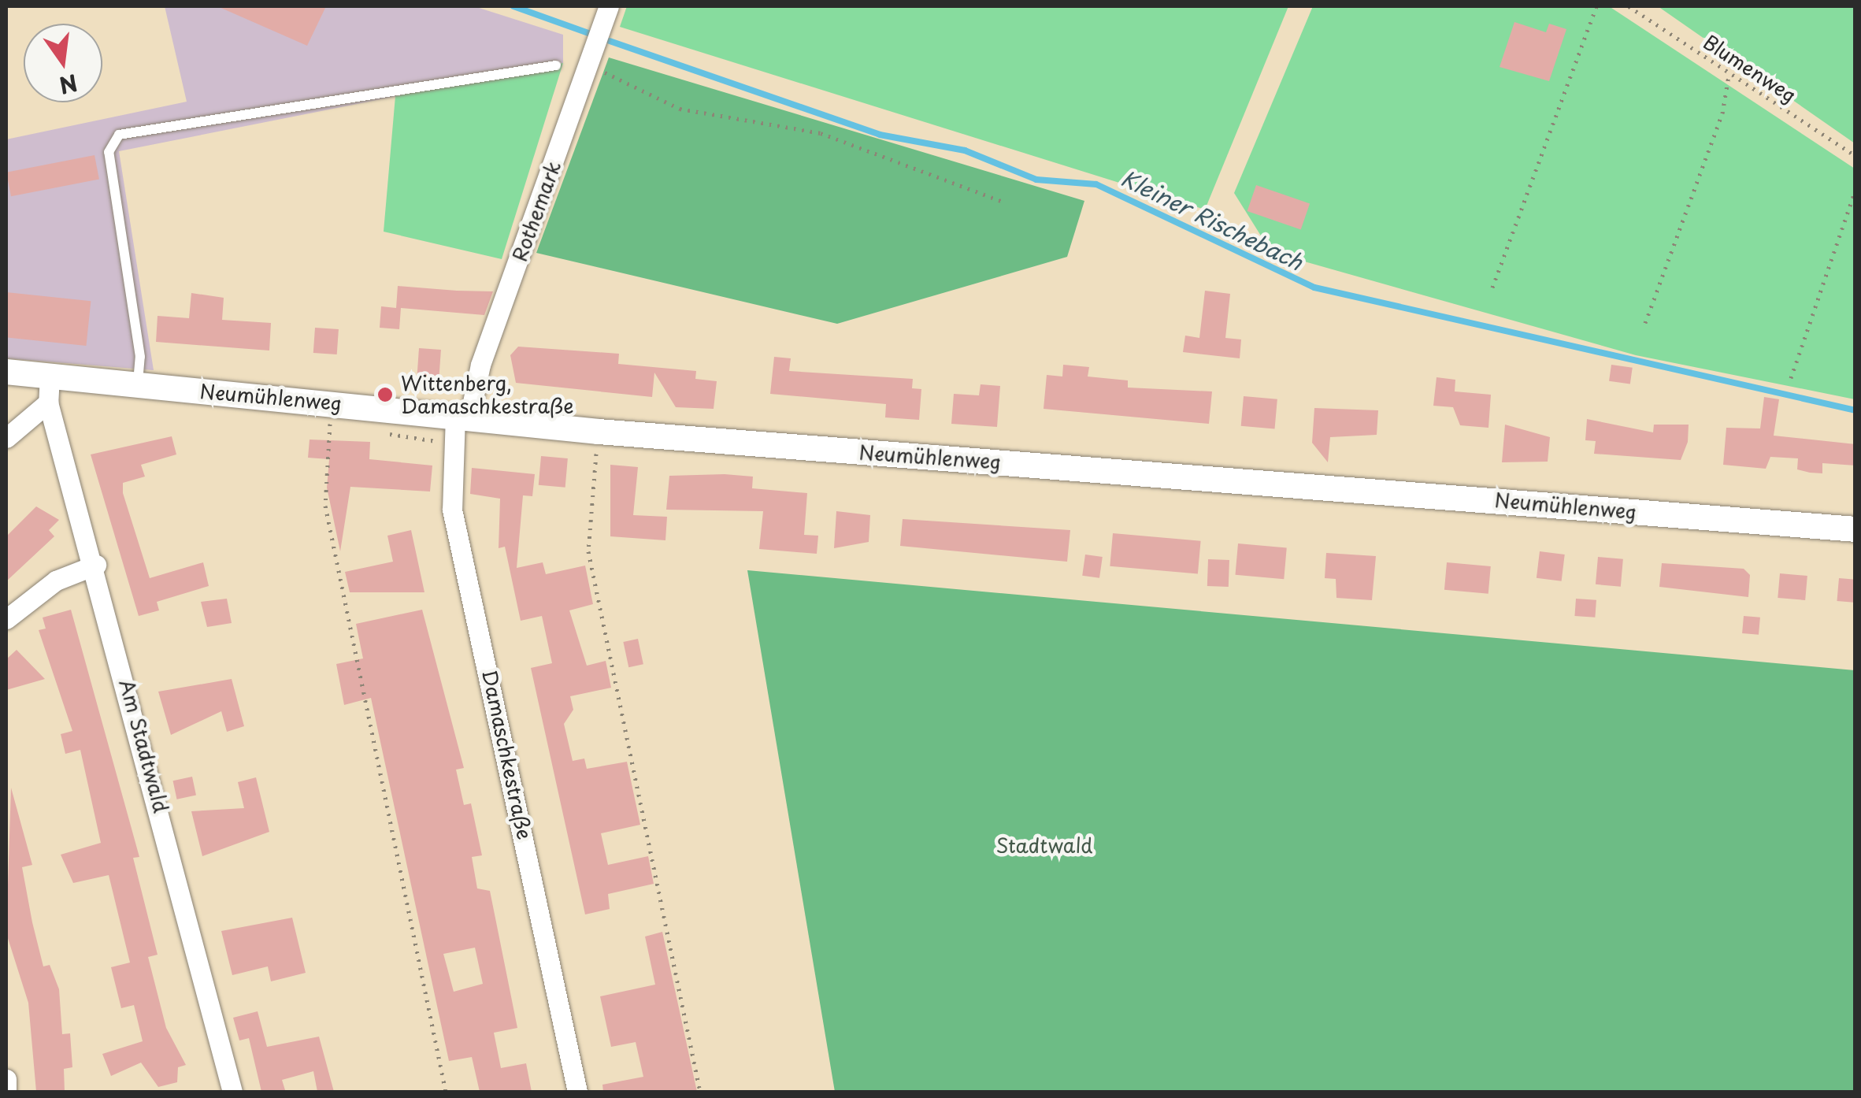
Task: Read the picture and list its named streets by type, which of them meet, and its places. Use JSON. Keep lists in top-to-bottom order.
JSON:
{
  "streets": {
    "street": [
      "Rothemark",
      "Neumühlenweg",
      "Am Stadtwald",
      "Damaschkestraße"
    ],
    "path": ["Blumenweg"]
  },
  "crossings": [
    ["Rothemark", "Neumühlenweg"],
    ["Rothemark", "Damaschkestraße"],
    ["Neumühlenweg", "Am Stadtwald"],
    ["Neumühlenweg", "Damaschkestraße"]
  ],
  "water": ["Kleiner Rischebach"],
  "parks": ["Stadtwald"],
  "places": ["Wittenberg, Damaschkestraße"],
  "north": "bottom"
}
